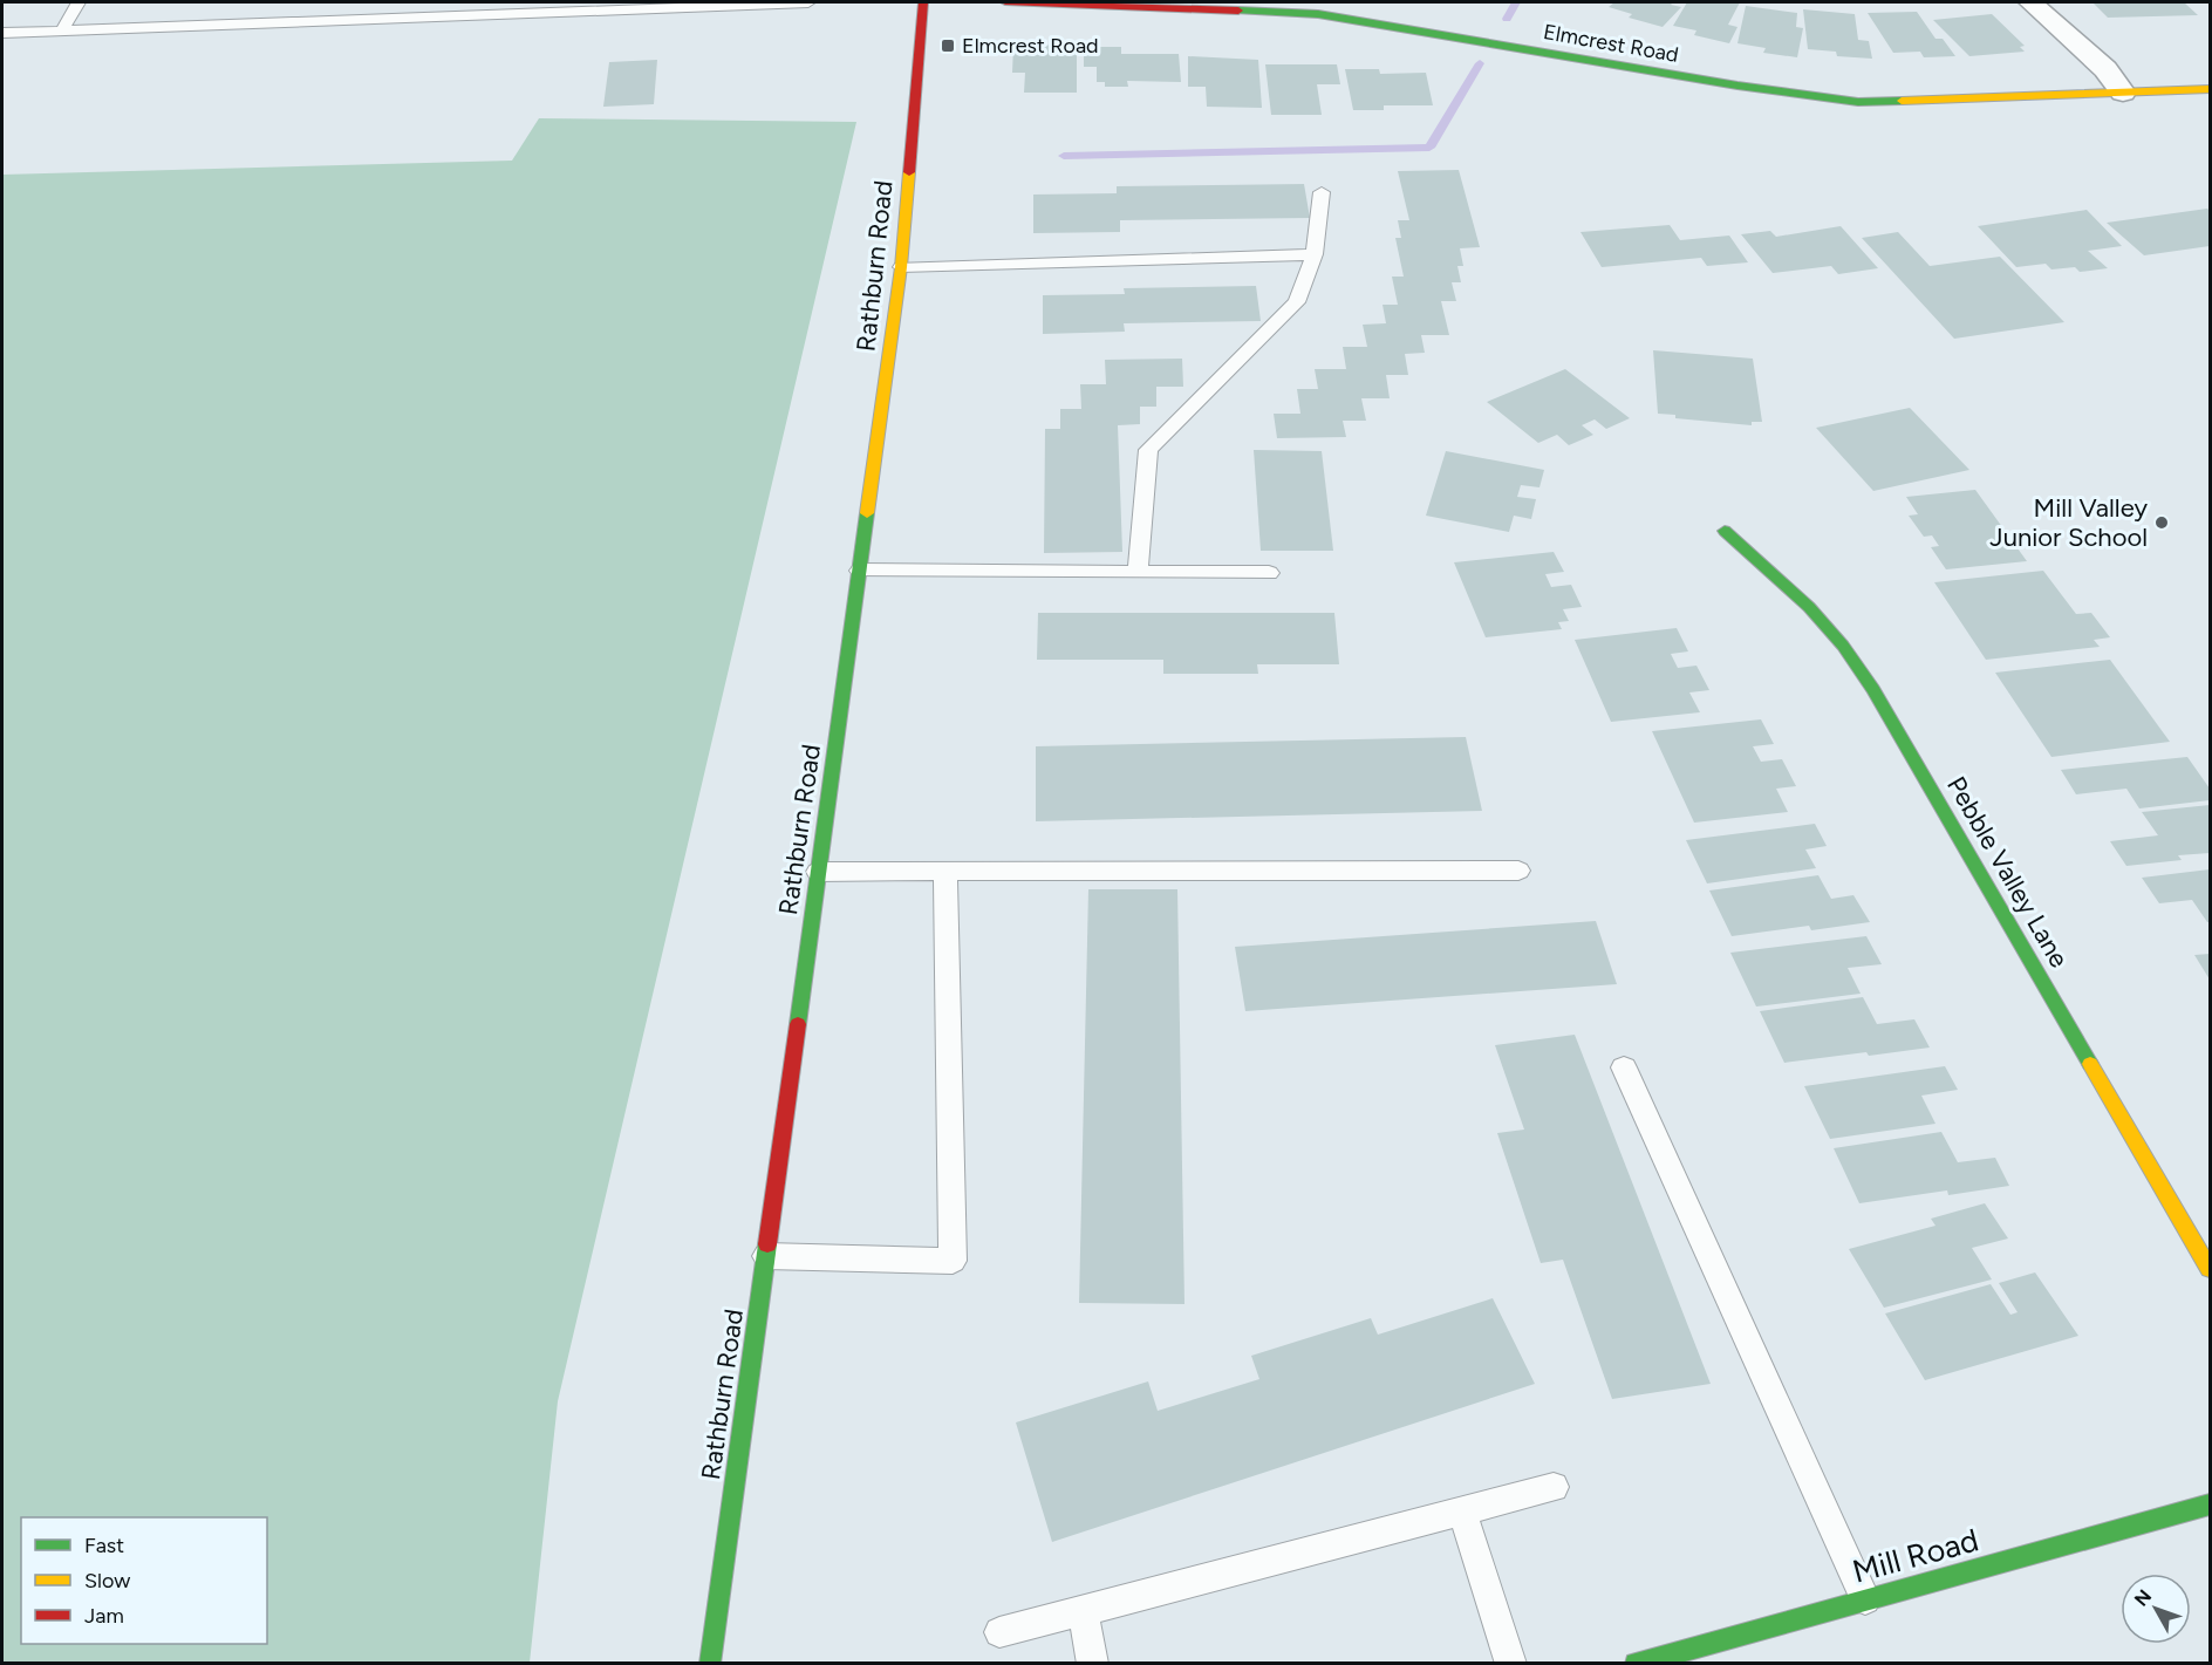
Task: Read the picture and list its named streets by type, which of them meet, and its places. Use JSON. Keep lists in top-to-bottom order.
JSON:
{
  "streets": {
    "street": [
      "Elmcrest Road",
      "Rathburn Road",
      "Pebble Valley Lane",
      "Mill Road"
    ]
  },
  "places": {
    "transit": ["Elmcrest Road"],
    "other": ["Mill Valley Junior School"]
  },
  "legend": ["Fast", "Slow", "Jam"],
  "north": "top left"
}
